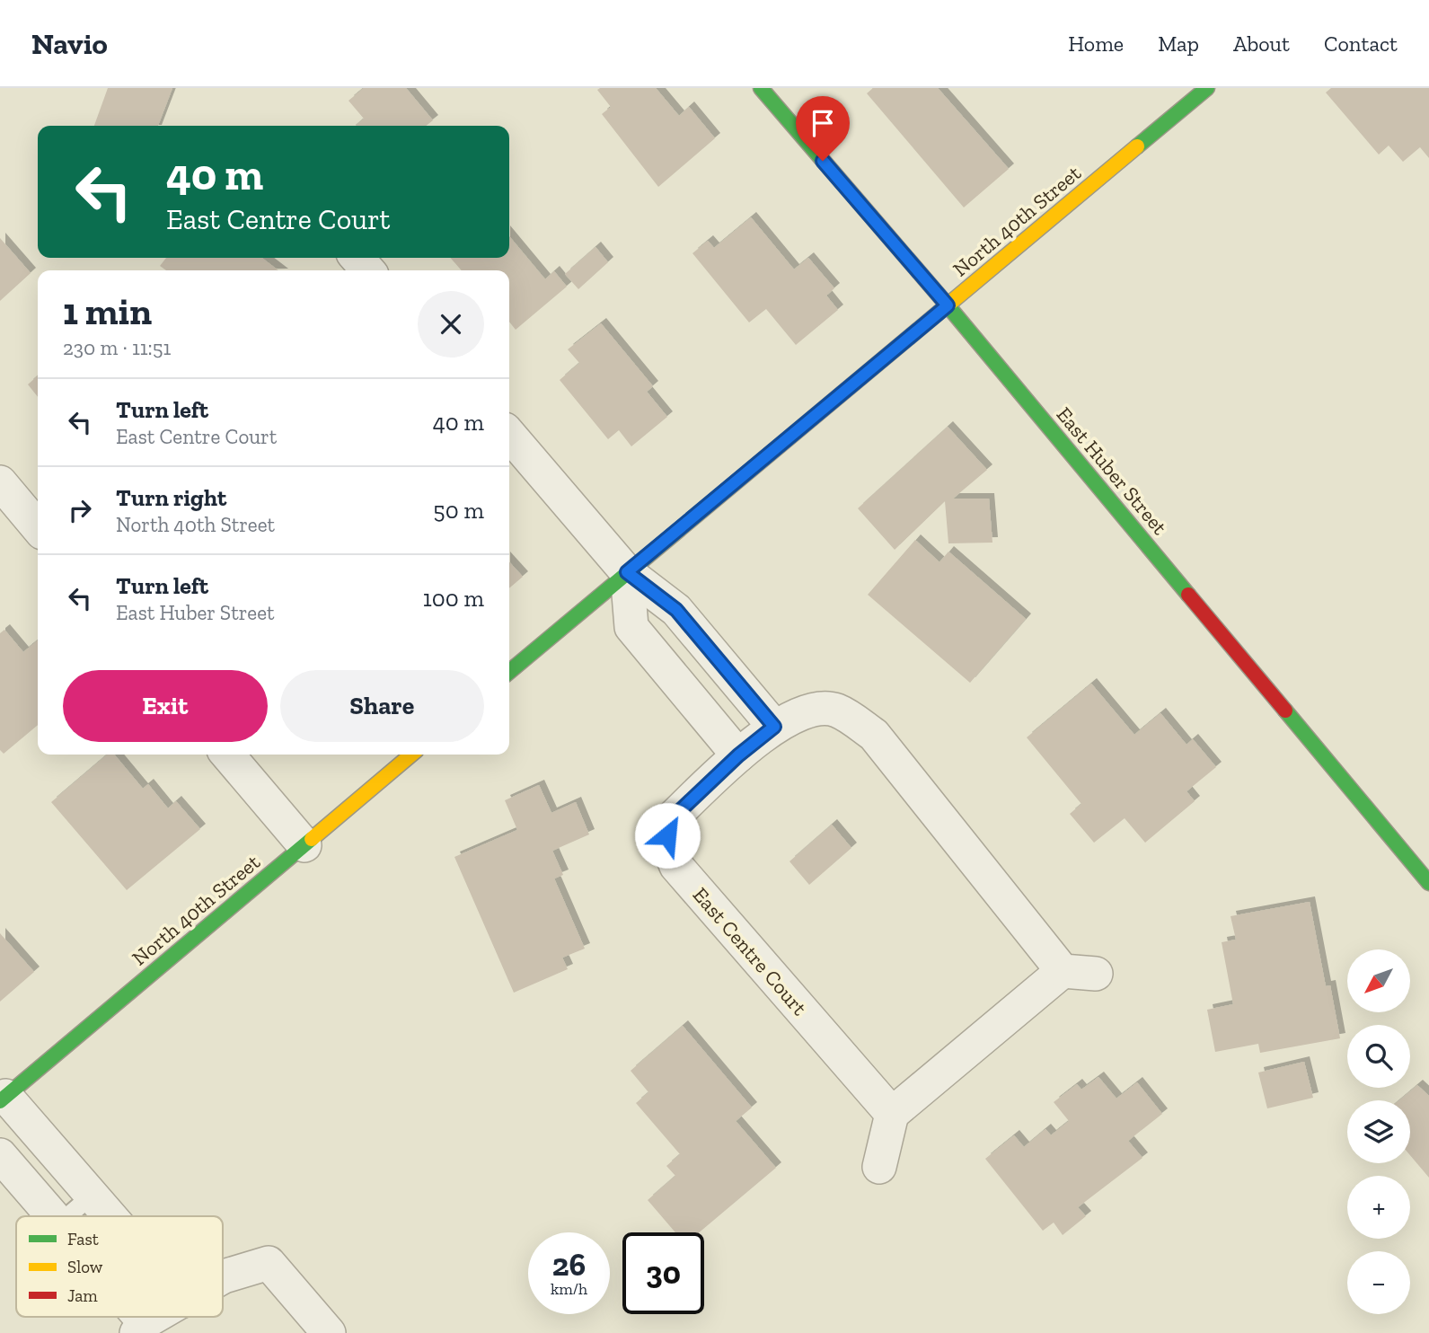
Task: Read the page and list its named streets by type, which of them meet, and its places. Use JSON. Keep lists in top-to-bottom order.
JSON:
{
  "streets": {
    "street": ["North 40th Street", "East Huber Street", "East Centre Court"]
  },
  "crossings": [
    ["North 40th Street", "East Huber Street"]
  ],
  "legend": ["Fast", "Slow", "Jam"],
  "north": "bottom left",
  "page": {
    "header": "Navio",
    "nav": [
      "Home",
      "Map",
      "About",
      "Contact"
    ],
    "turn": ["40 m", "East Centre Court"],
    "heading": ["1 min", "230 m · 11:51"],
    "list": [
      {
        "name": "Turn left",
        "note": "East Centre Court",
        "value": "40 m"
      },
      {
        "name": "Turn right",
        "note": "North 40th Street",
        "value": "50 m"
      },
      {
        "name": "Turn left",
        "note": "East Huber Street",
        "value": "100 m"
      }
    ],
    "buttons": ["Exit", "Share"],
    "map_buttons": ["+", "−"],
    "speed": "26 km/h",
    "limit": "30"
  }
}
